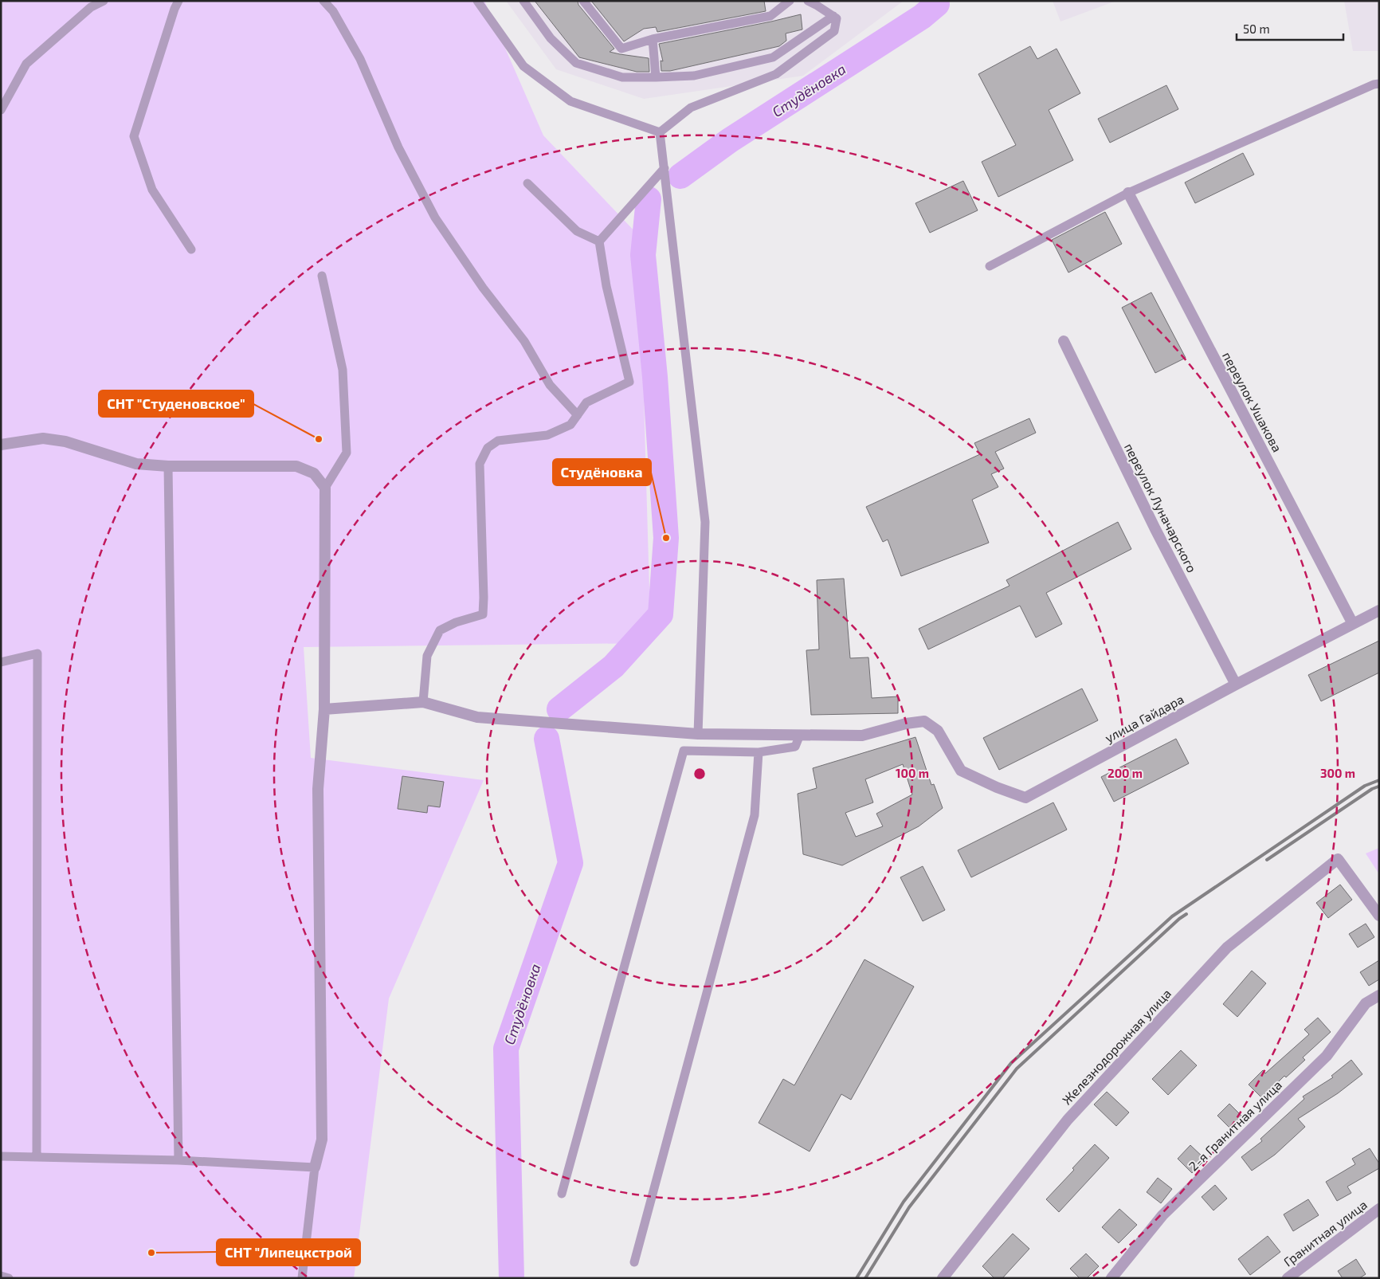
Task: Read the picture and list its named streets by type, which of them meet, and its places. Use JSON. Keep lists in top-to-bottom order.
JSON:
{
  "streets": {
    "street": [
      "переулок Ушакова",
      "переулок Луначарского",
      "улица Гайдара",
      "Железнодорожная улица",
      "2-я Гранитная улица",
      "Гранитная улица"
    ]
  },
  "crossings": [
    ["переулок Ушакова", "улица Гайдара"],
    ["переулок Луначарского", "улица Гайдара"]
  ],
  "water": ["Студёновка"],
  "places": ["СНТ \"Студеновское\"", "Студёновка", "СНТ \"Липецкстрой"],
  "scale_bar": "50 m",
  "rings": ["100 m", "200 m", "300 m"]
}
